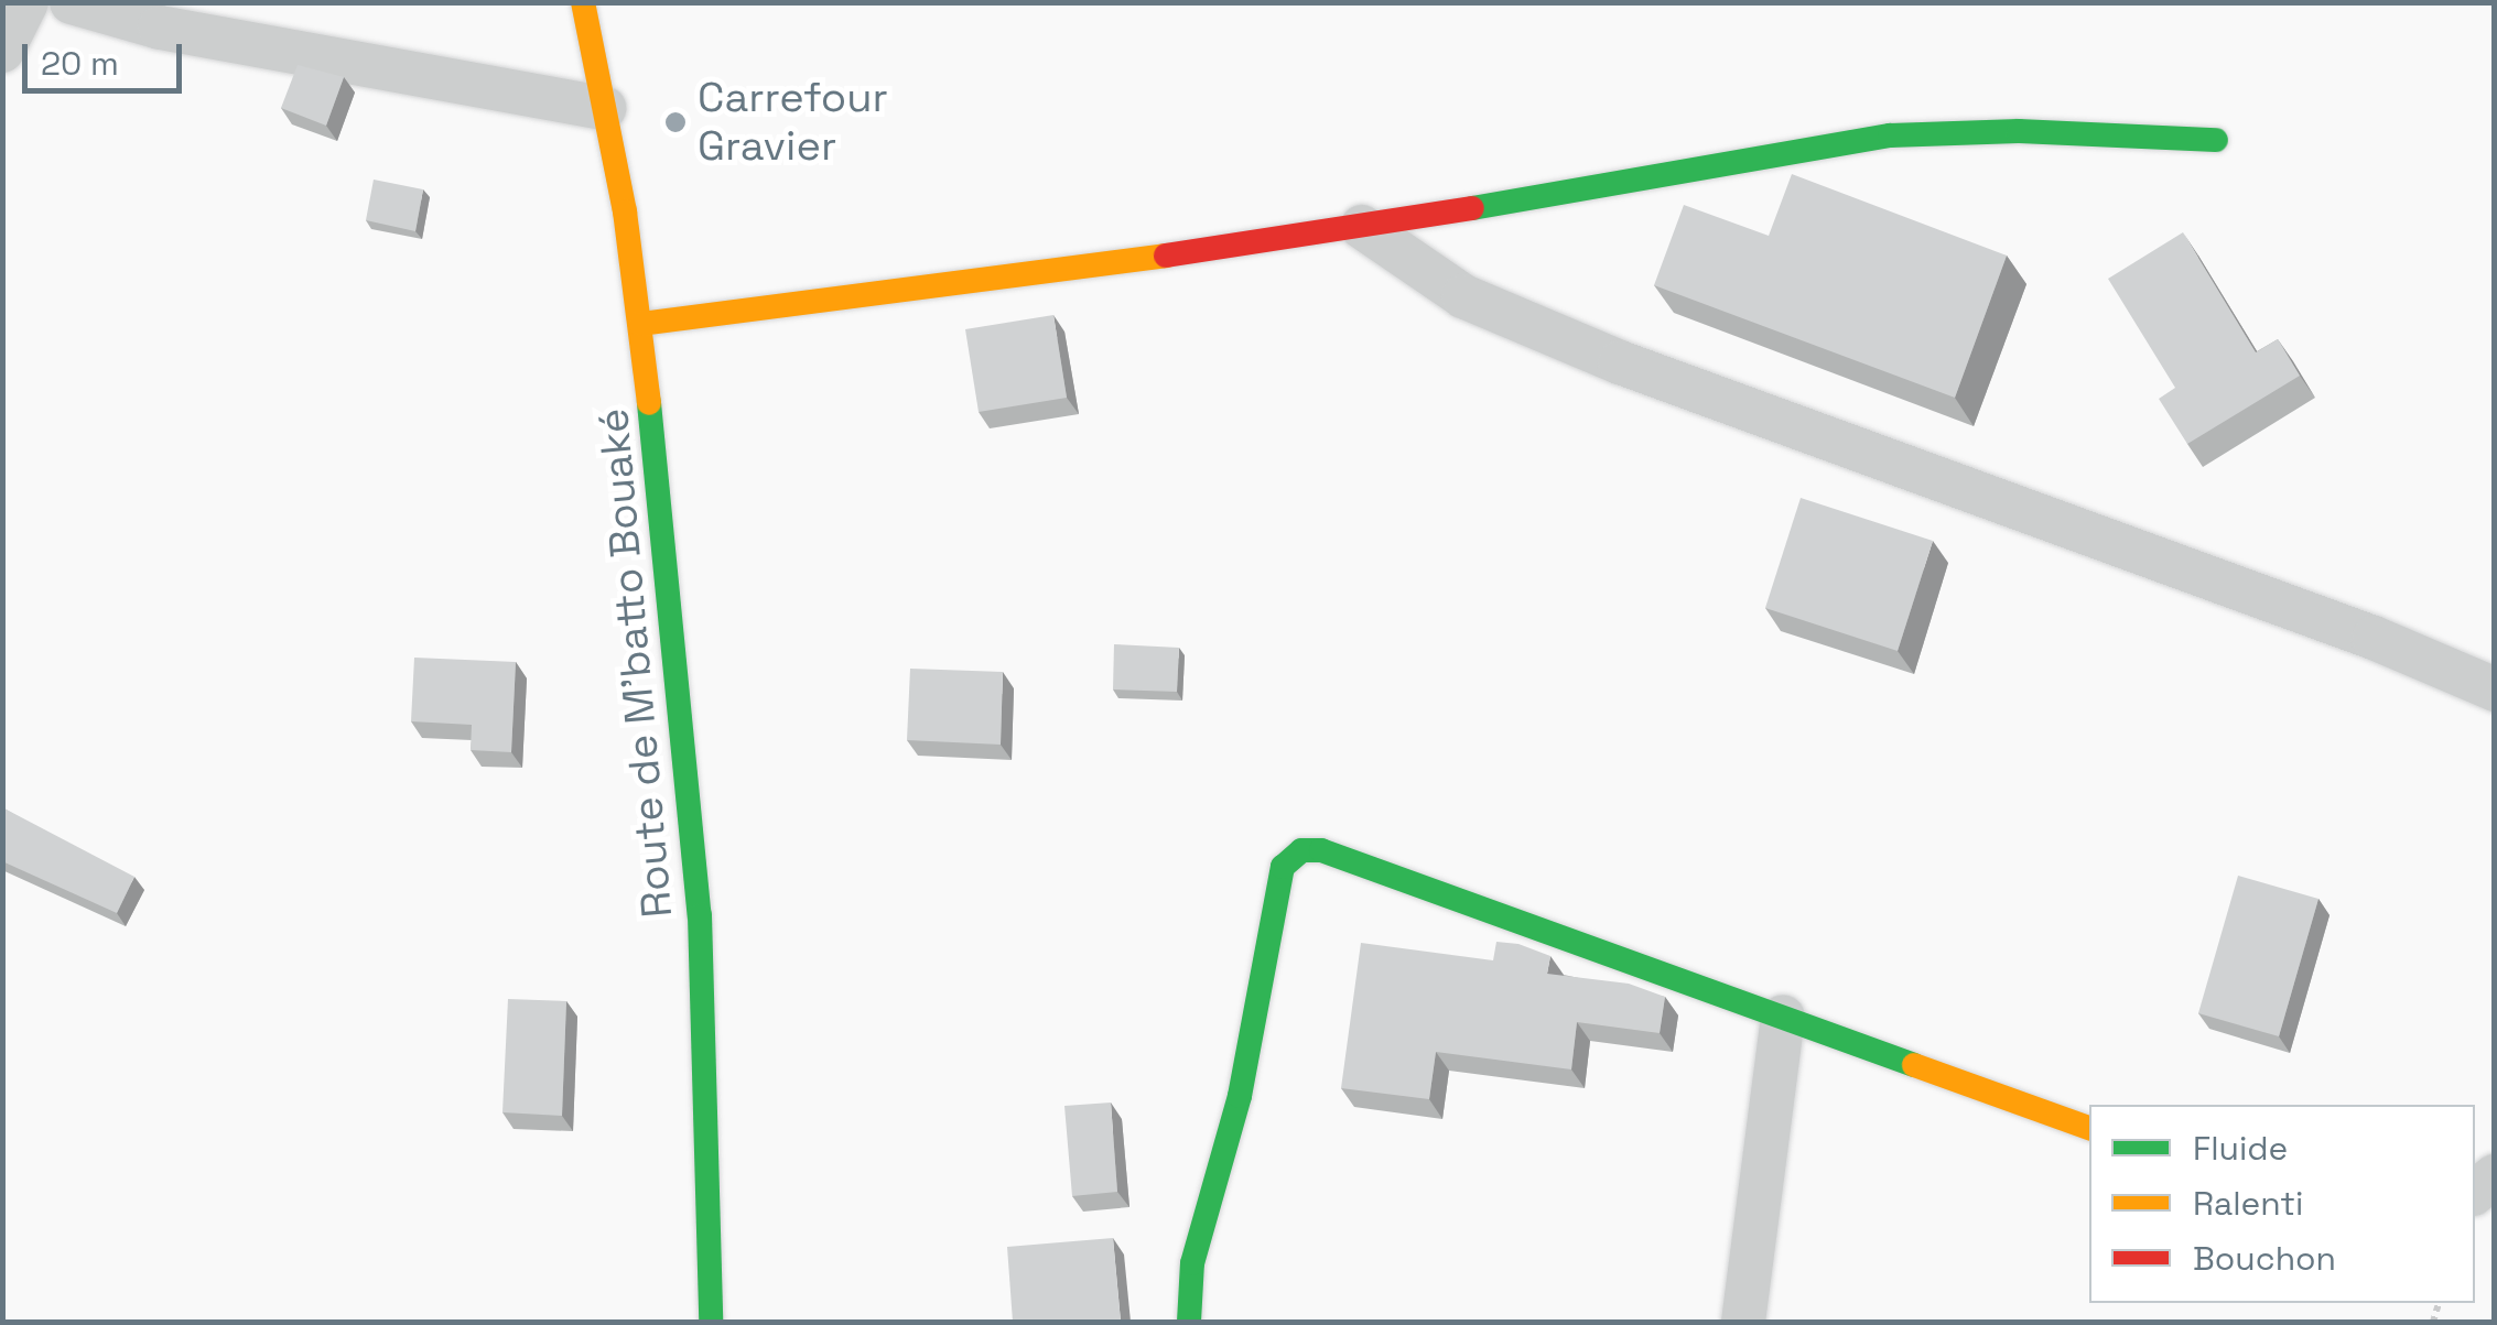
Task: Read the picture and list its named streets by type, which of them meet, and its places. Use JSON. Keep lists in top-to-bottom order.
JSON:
{
  "streets": {
    "street": ["Route de M'batto Bouaké"]
  },
  "places": ["Carrefour Gravier"],
  "legend": ["Fluide", "Ralenti", "Bouchon"],
  "scale_bar": "20 m"
}
